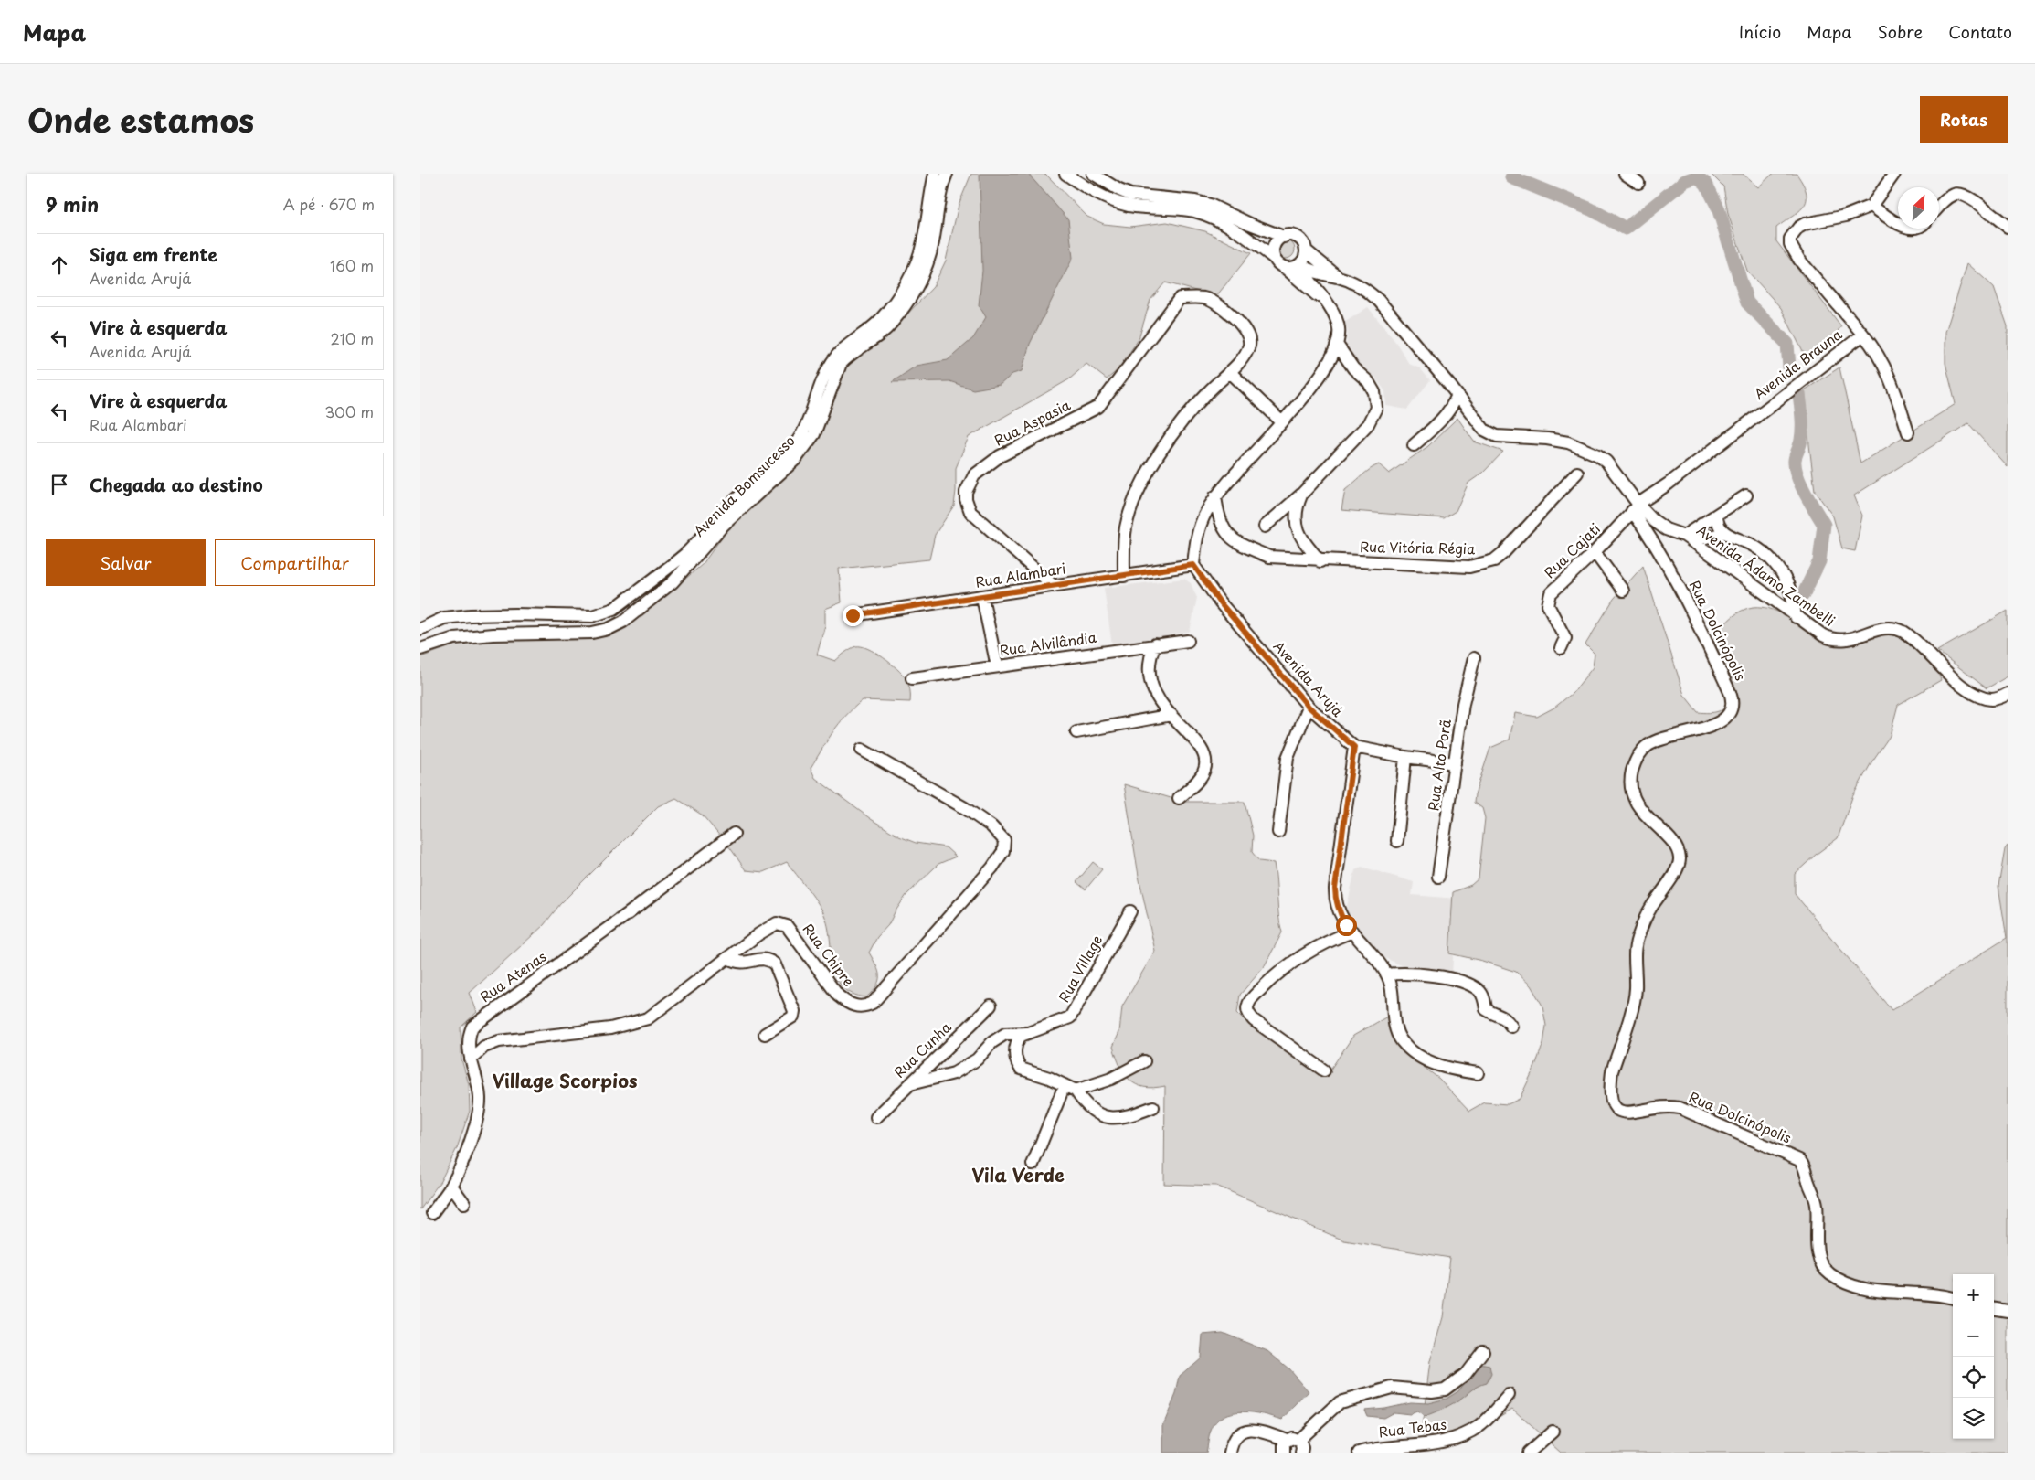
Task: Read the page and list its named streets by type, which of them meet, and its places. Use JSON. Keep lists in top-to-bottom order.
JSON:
{
  "streets": {
    "street": [
      "Avenida Brauna",
      "Rua Aspasia",
      "Avenida Bomsucesso",
      "Rua Vitória Régia",
      "Rua Cajati",
      "Rua Alambari",
      "Avenida Ádamo Zambelli",
      "Rua Dolcinópolis",
      "Rua Alvilândia",
      "Avenida Arujá",
      "Rua Alto Porã",
      "Rua Chipre",
      "Rua Village",
      "Rua Atenas",
      "Rua Cunha",
      "Rua Tebas"
    ]
  },
  "crossings": [
    ["Avenida Brauna", "Rua Cajati"],
    ["Avenida Brauna", "Avenida Ádamo Zambelli"],
    ["Avenida Brauna", "Rua Dolcinópolis"],
    ["Rua Aspasia", "Rua Alambari"],
    ["Rua Cajati", "Avenida Ádamo Zambelli"],
    ["Rua Cajati", "Rua Dolcinópolis"],
    ["Rua Alambari", "Avenida Arujá"],
    ["Avenida Ádamo Zambelli", "Rua Dolcinópolis"],
    ["Rua Chipre", "Rua Atenas"],
    ["Rua Village", "Rua Cunha"]
  ],
  "districts": ["Village Scorpios", "Vila Verde"],
  "north": "top right",
  "page": {
    "header": "Mapa",
    "nav": [
      "Início",
      "Mapa",
      "Sobre",
      "Contato"
    ],
    "title": "Onde estamos",
    "buttons": [
      "Rotas",
      ["Salvar", "Compartilhar"]
    ],
    "heading": ["9 min", "A pé · 670 m"],
    "list": [
      ["Siga em frente", "Avenida Arujá", "160 m"],
      ["Vire à esquerda", "Avenida Arujá", "210 m"],
      ["Vire à esquerda", "Rua Alambari", "300 m"],
      "Chegada ao destino"
    ],
    "map_buttons": ["+", "−"]
  }
}
